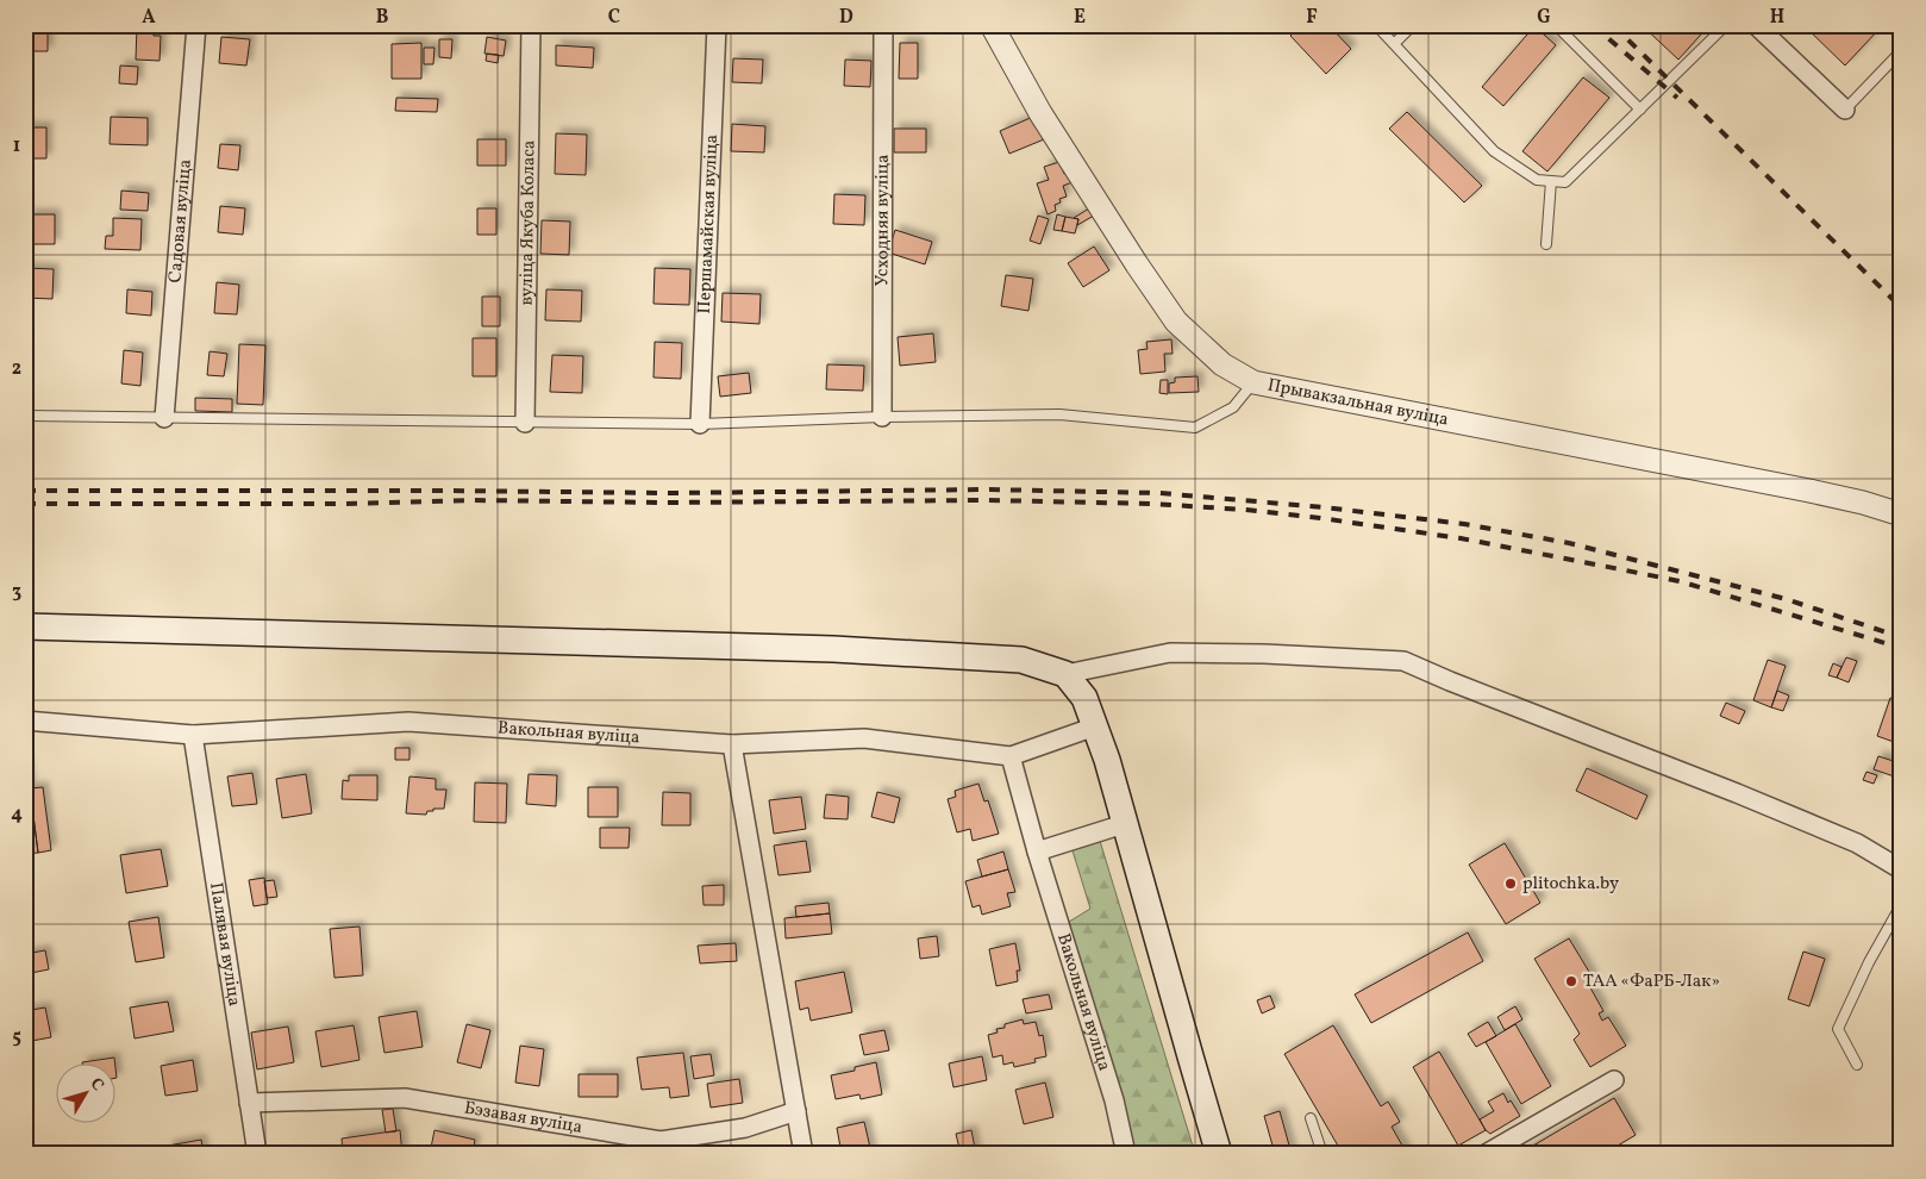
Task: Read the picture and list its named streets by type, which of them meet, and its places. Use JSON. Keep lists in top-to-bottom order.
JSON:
{
  "streets": {
    "street": [
      "Садовая вуліца",
      "Усходняя вуліца",
      "вуліца Якуба Коласа",
      "Першамайская вуліца",
      "Прывакзальная вуліца",
      "Вакольная вуліца",
      "Палявая вуліца",
      "Бэзавая вуліца"
    ]
  },
  "crossings": [
    ["Вакольная вуліца", "Палявая вуліца"],
    ["Палявая вуліца", "Бэзавая вуліца"]
  ],
  "places": ["plitochka.by", "ТАА «ФаРБ-Лак»"],
  "north": "top right",
  "grid": {
    "columns": [
      "A",
      "B",
      "C",
      "D",
      "E",
      "F",
      "G",
      "H"
    ],
    "rows": [
      "1",
      "2",
      "3",
      "4",
      "5"
    ]
  }
}
